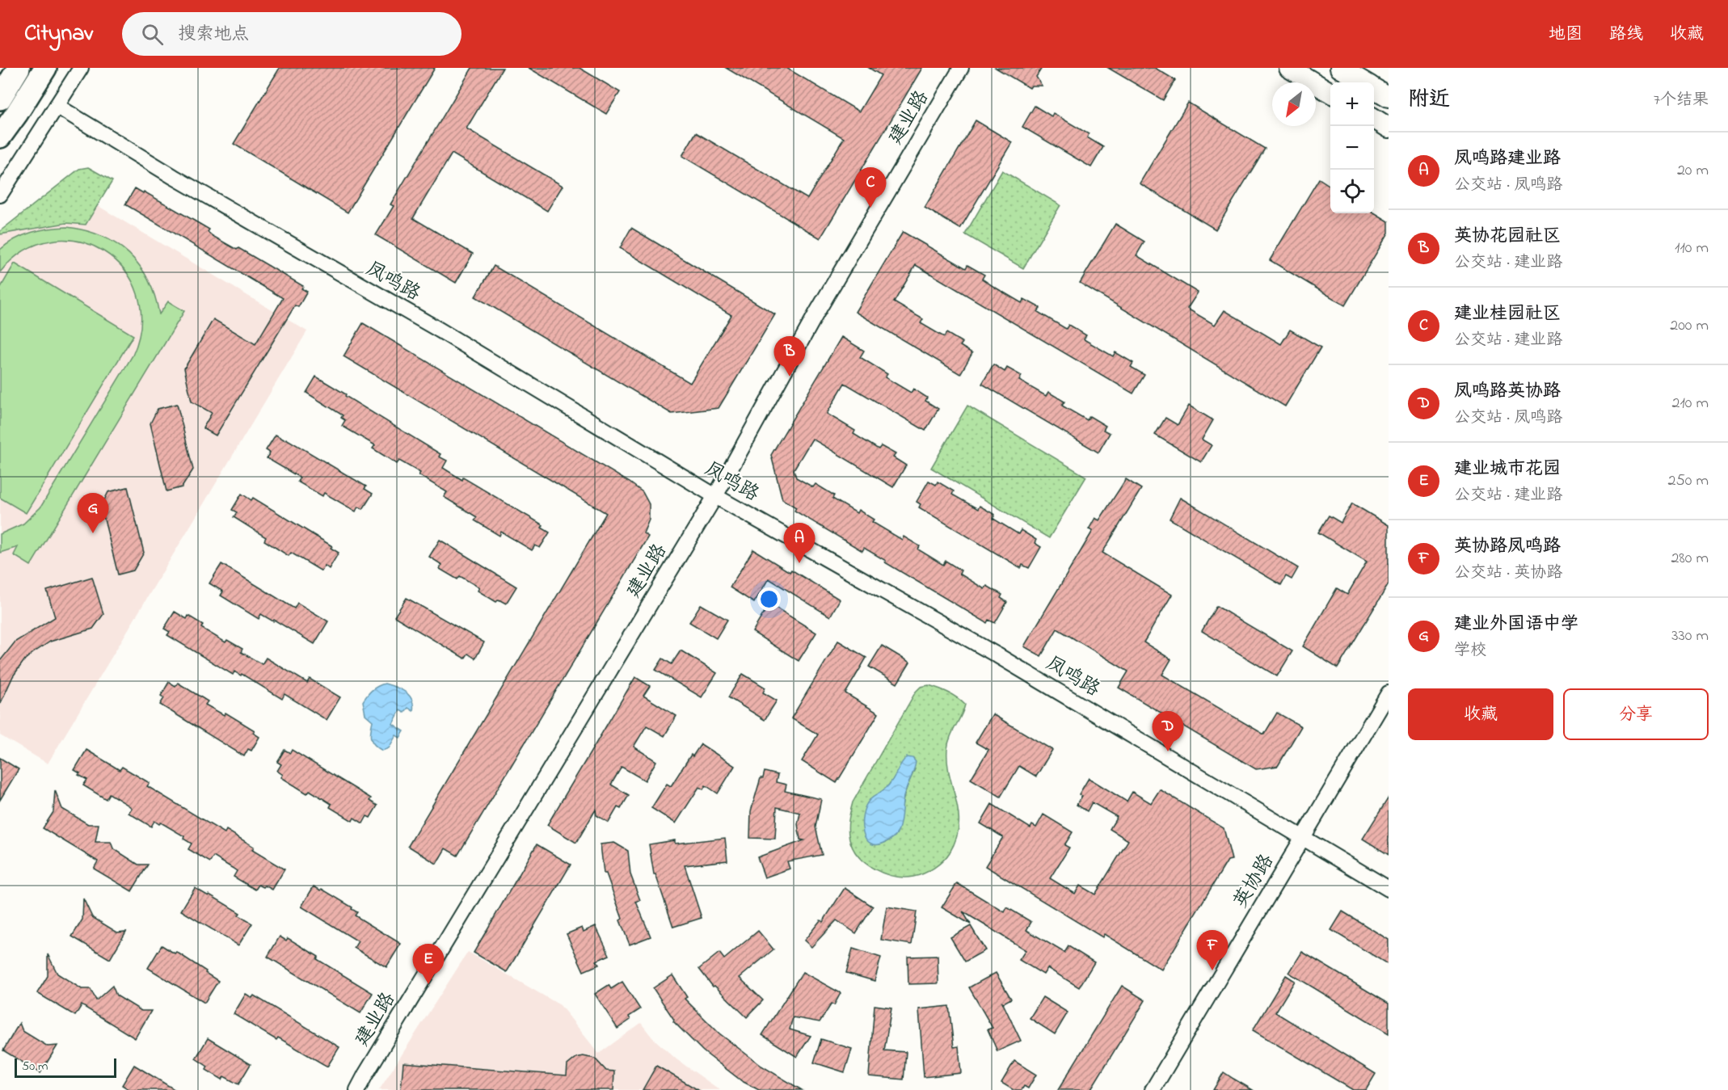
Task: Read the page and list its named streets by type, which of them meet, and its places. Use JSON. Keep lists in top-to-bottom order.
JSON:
{
  "streets": {
    "street": ["建业路", "凤鸣路", "英协路"]
  },
  "crossings": [
    ["建业路", "凤鸣路"],
    ["凤鸣路", "英协路"]
  ],
  "scale_bar": "50 m",
  "north": "bottom left",
  "page": {
    "header": "Citynav",
    "search": "搜索地点",
    "nav": ["地图", "路线", "收藏"],
    "heading": ["附近", "7个结果"],
    "map_buttons": ["+", "−"],
    "list": [
      {
        "mark": "A",
        "name": "凤鸣路建业路",
        "note": "公交站 · 凤鸣路",
        "value": "20 m"
      },
      {
        "mark": "B",
        "name": "英协花园社区",
        "note": "公交站 · 建业路",
        "value": "110 m"
      },
      {
        "mark": "C",
        "name": "建业桂园社区",
        "note": "公交站 · 建业路",
        "value": "200 m"
      },
      {
        "mark": "D",
        "name": "凤鸣路英协路",
        "note": "公交站 · 凤鸣路",
        "value": "210 m"
      },
      {
        "mark": "E",
        "name": "建业城市花园",
        "note": "公交站 · 建业路",
        "value": "250 m"
      },
      {
        "mark": "F",
        "name": "英协路凤鸣路",
        "note": "公交站 · 英协路",
        "value": "280 m"
      },
      {
        "mark": "G",
        "name": "建业外国语中学",
        "note": "学校",
        "value": "330 m"
      }
    ],
    "pins": [
      "C",
      "B",
      "G",
      "A",
      "D",
      "F",
      "E"
    ],
    "buttons": ["收藏", "分享"],
    "scale": "50 m"
  }
}
